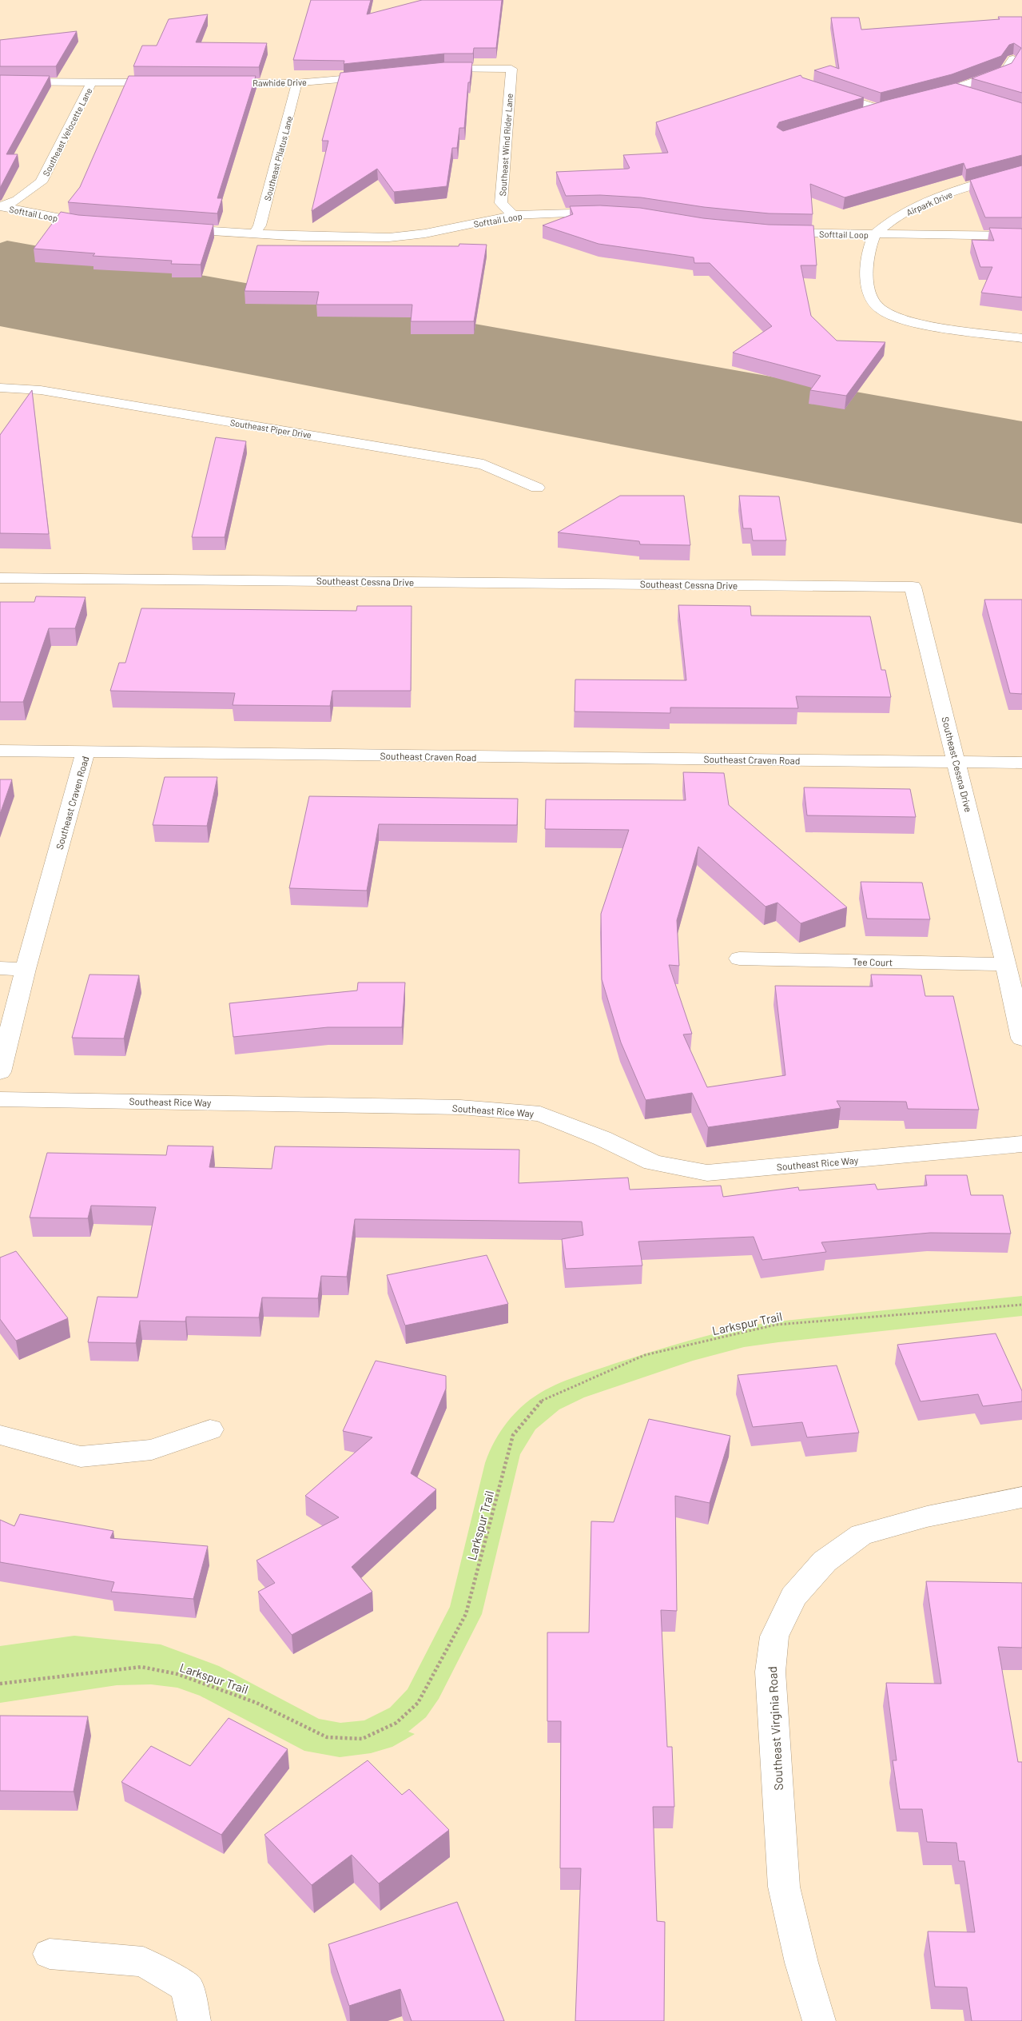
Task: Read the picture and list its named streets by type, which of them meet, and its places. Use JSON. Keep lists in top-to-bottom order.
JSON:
{
  "streets": {
    "street": [
      "Rawhide Drive",
      "Southeast Velocette Lane",
      "Southeast Wind Rider Lane",
      "Southeast Pilatus Lane",
      "Airpark Drive",
      "Softtail Loop",
      "Southeast Piper Drive",
      "Southeast Cessna Drive",
      "Southeast Craven Road",
      "Tee Court",
      "Southeast Rice Way",
      "Southeast Virginia Road"
    ],
    "path": ["Larkspur Trail"]
  },
  "crossings": [
    ["Rawhide Drive", "Southeast Pilatus Lane"],
    ["Southeast Velocette Lane", "Softtail Loop"],
    ["Southeast Wind Rider Lane", "Softtail Loop"],
    ["Southeast Pilatus Lane", "Softtail Loop"],
    ["Airpark Drive", "Softtail Loop"],
    ["Southeast Cessna Drive", "Southeast Craven Road"],
    ["Southeast Cessna Drive", "Tee Court"]
  ]
}
